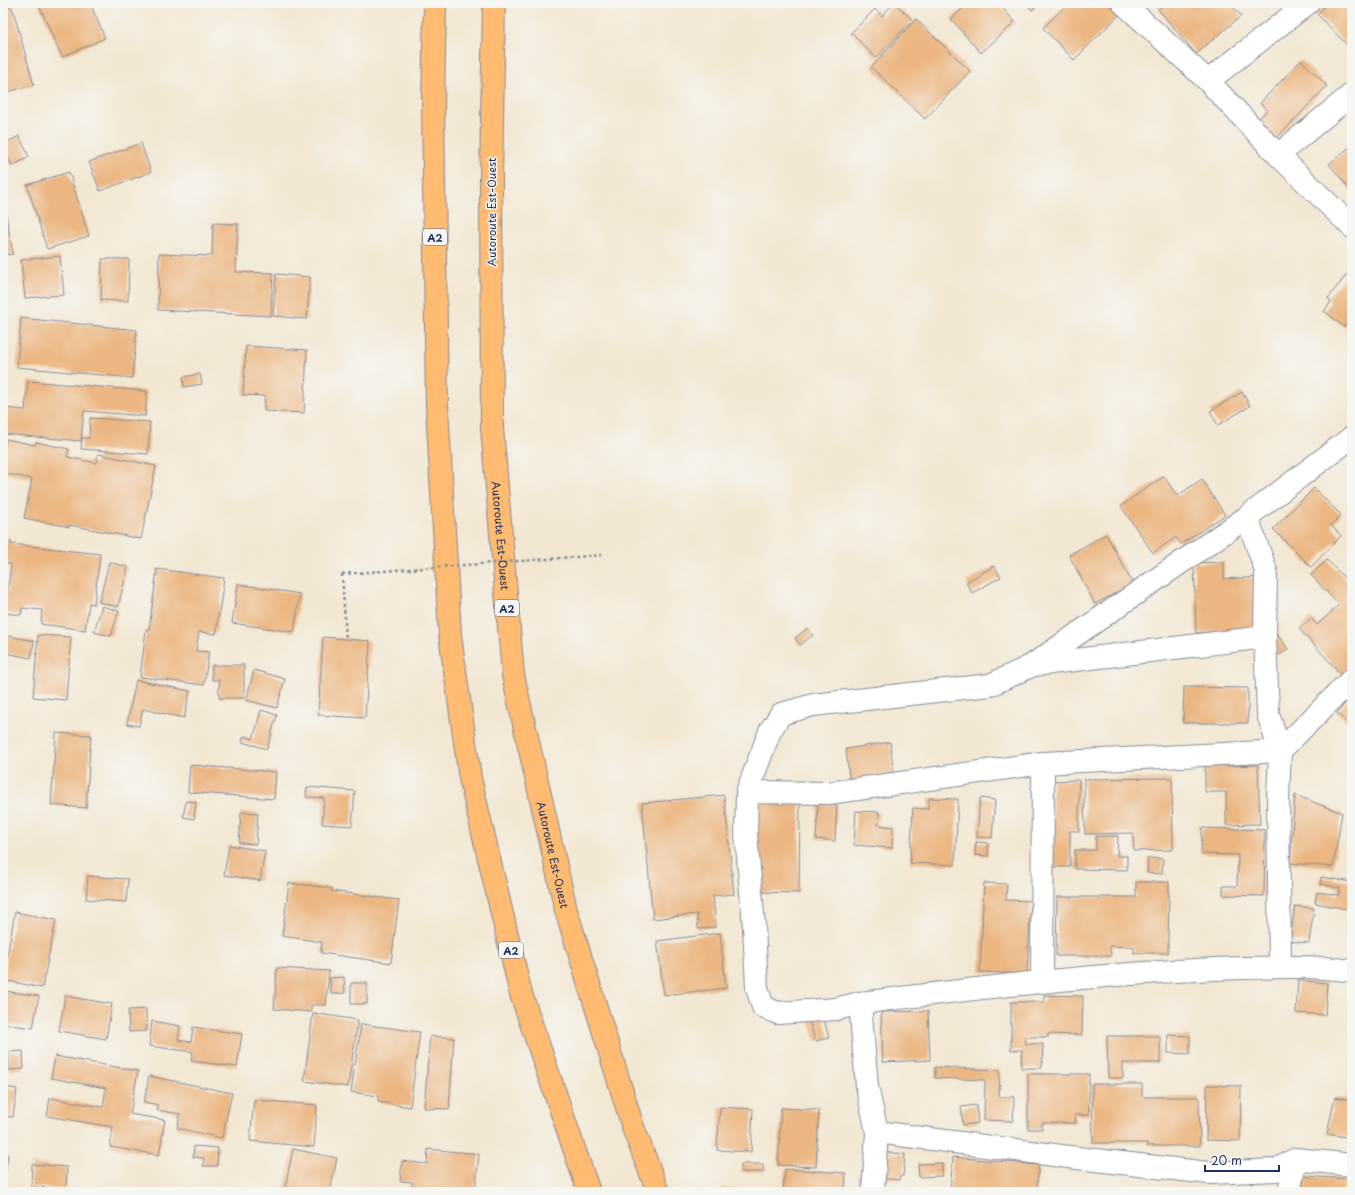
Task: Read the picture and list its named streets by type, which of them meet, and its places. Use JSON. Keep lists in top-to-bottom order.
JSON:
{
  "streets": {
    "highway": ["Autoroute Est-Ouest", "A2"]
  },
  "scale_bar": "20 m"
}
